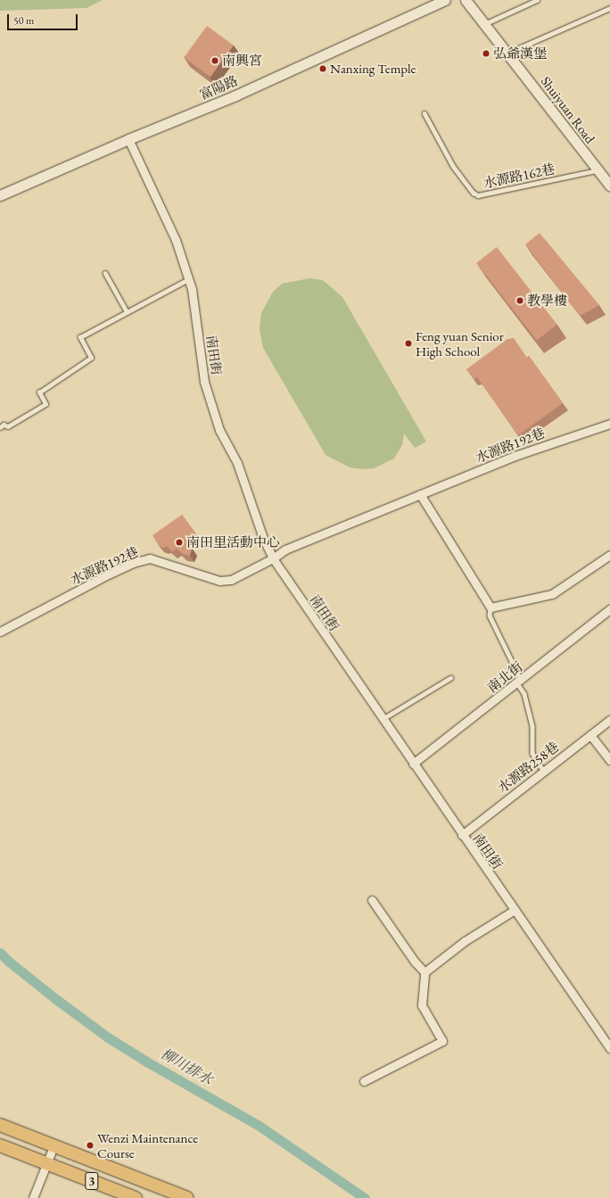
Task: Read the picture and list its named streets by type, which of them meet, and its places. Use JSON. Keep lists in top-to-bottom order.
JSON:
{
  "streets": {
    "main road": ["3"],
    "street": [
      "富陽路",
      "Shuiyuan Road",
      "南田街",
      "水源路192巷",
      "南北街",
      "水源路258巷"
    ],
    "lane": ["水源路162巷"]
  },
  "crossings": [
    ["富陽路", "南田街"],
    ["Shuiyuan Road", "水源路162巷"],
    ["南田街", "水源路192巷"],
    ["南田街", "南北街"],
    ["南田街", "水源路258巷"]
  ],
  "water": ["柳川排水"],
  "places": [
    "弘爺漢堡",
    "南興宮",
    "Nanxing Temple",
    "教學樓",
    "Feng yuan Senior High School",
    "南田里活動中心",
    "Wenzi Maintenance Course"
  ],
  "scale_bar": "50 m"
}
